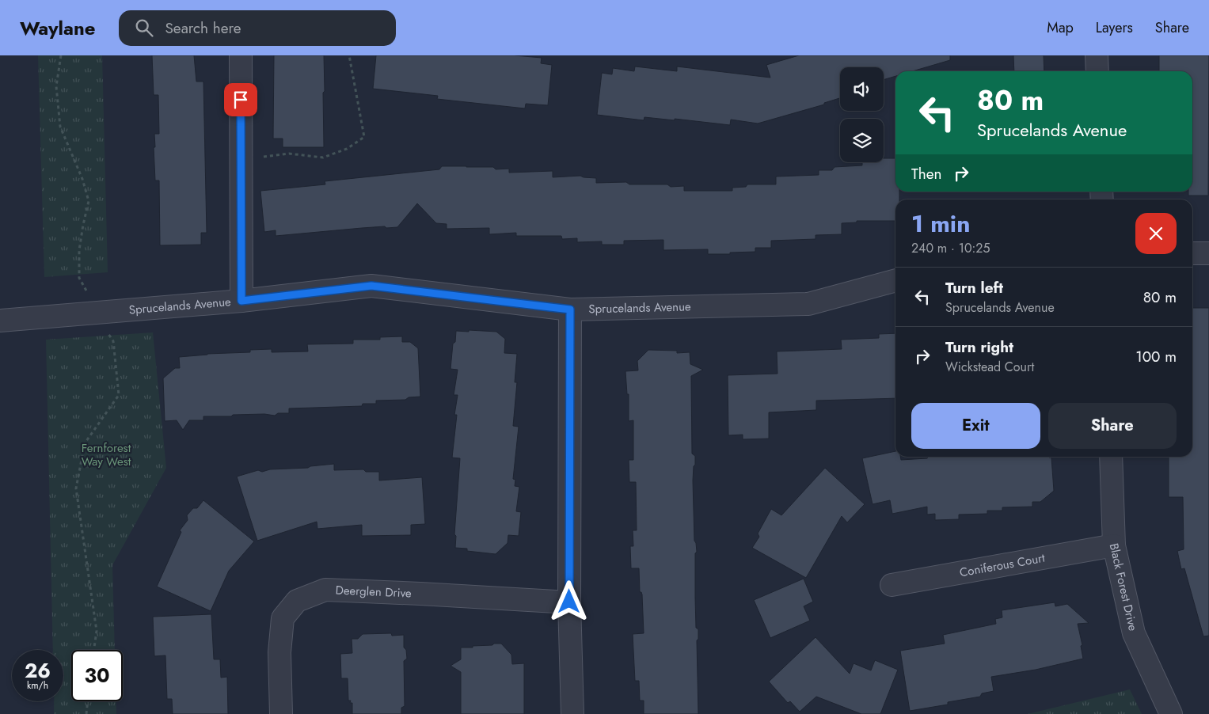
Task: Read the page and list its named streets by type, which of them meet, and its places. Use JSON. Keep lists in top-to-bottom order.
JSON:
{
  "streets": {
    "street": [
      "Sprucelands Avenue",
      "Coniferous Court",
      "Black Forest Drive",
      "Deerglen Drive"
    ]
  },
  "crossings": [
    ["Coniferous Court", "Black Forest Drive"]
  ],
  "parks": ["Fernforest Way West"],
  "page": {
    "header": "Waylane",
    "search": "Search here",
    "nav": ["Map", "Layers", "Share"],
    "turn": ["80 m", "Sprucelands Avenue"],
    "then": "Then",
    "heading": ["1 min", "240 m · 10:25"],
    "list": [
      {
        "name": "Turn left",
        "note": "Sprucelands Avenue",
        "value": "80 m"
      },
      {
        "name": "Turn right",
        "note": "Wickstead Court",
        "value": "100 m"
      }
    ],
    "buttons": ["Exit", "Share"],
    "speed": "26 km/h",
    "limit": "30"
  }
}
